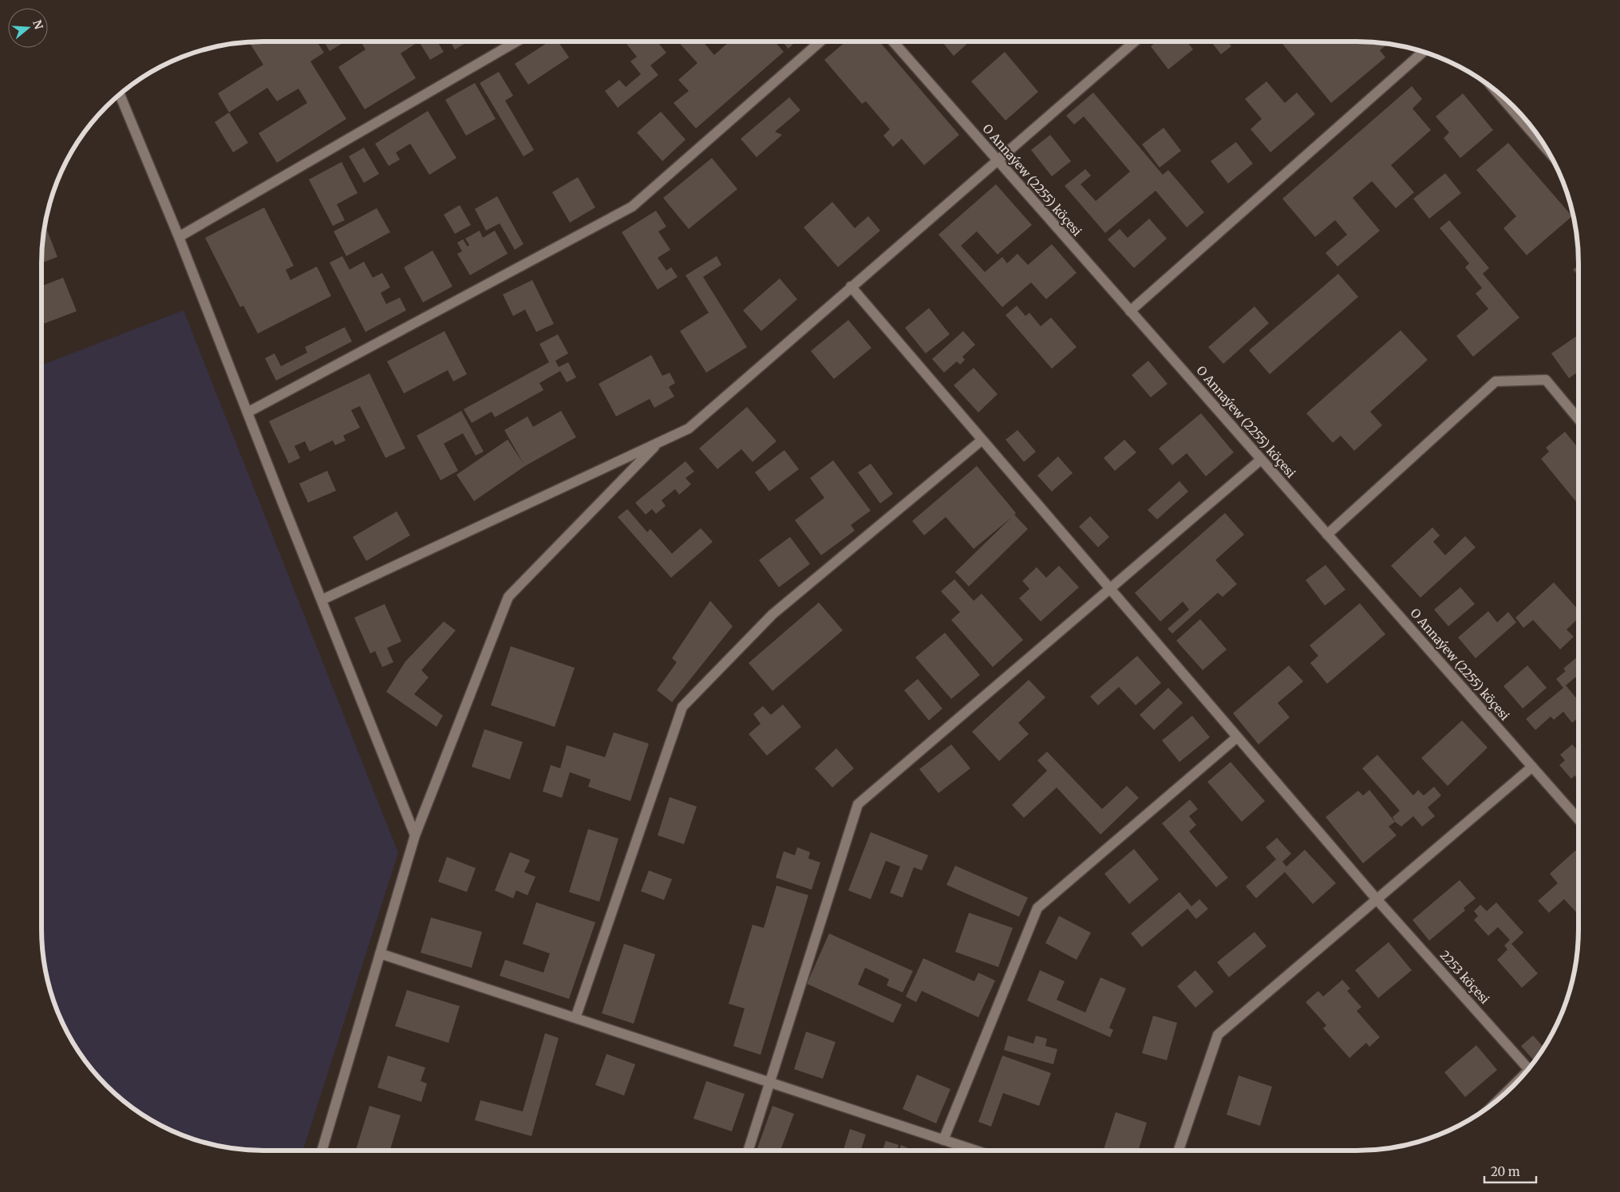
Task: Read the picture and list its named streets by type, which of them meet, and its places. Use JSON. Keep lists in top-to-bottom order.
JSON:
{
  "streets": {
    "street": ["O Annaýew (2255) köçesi", "2253 köçesi"]
  },
  "scale_bar": "20 m",
  "north": "right"
}
